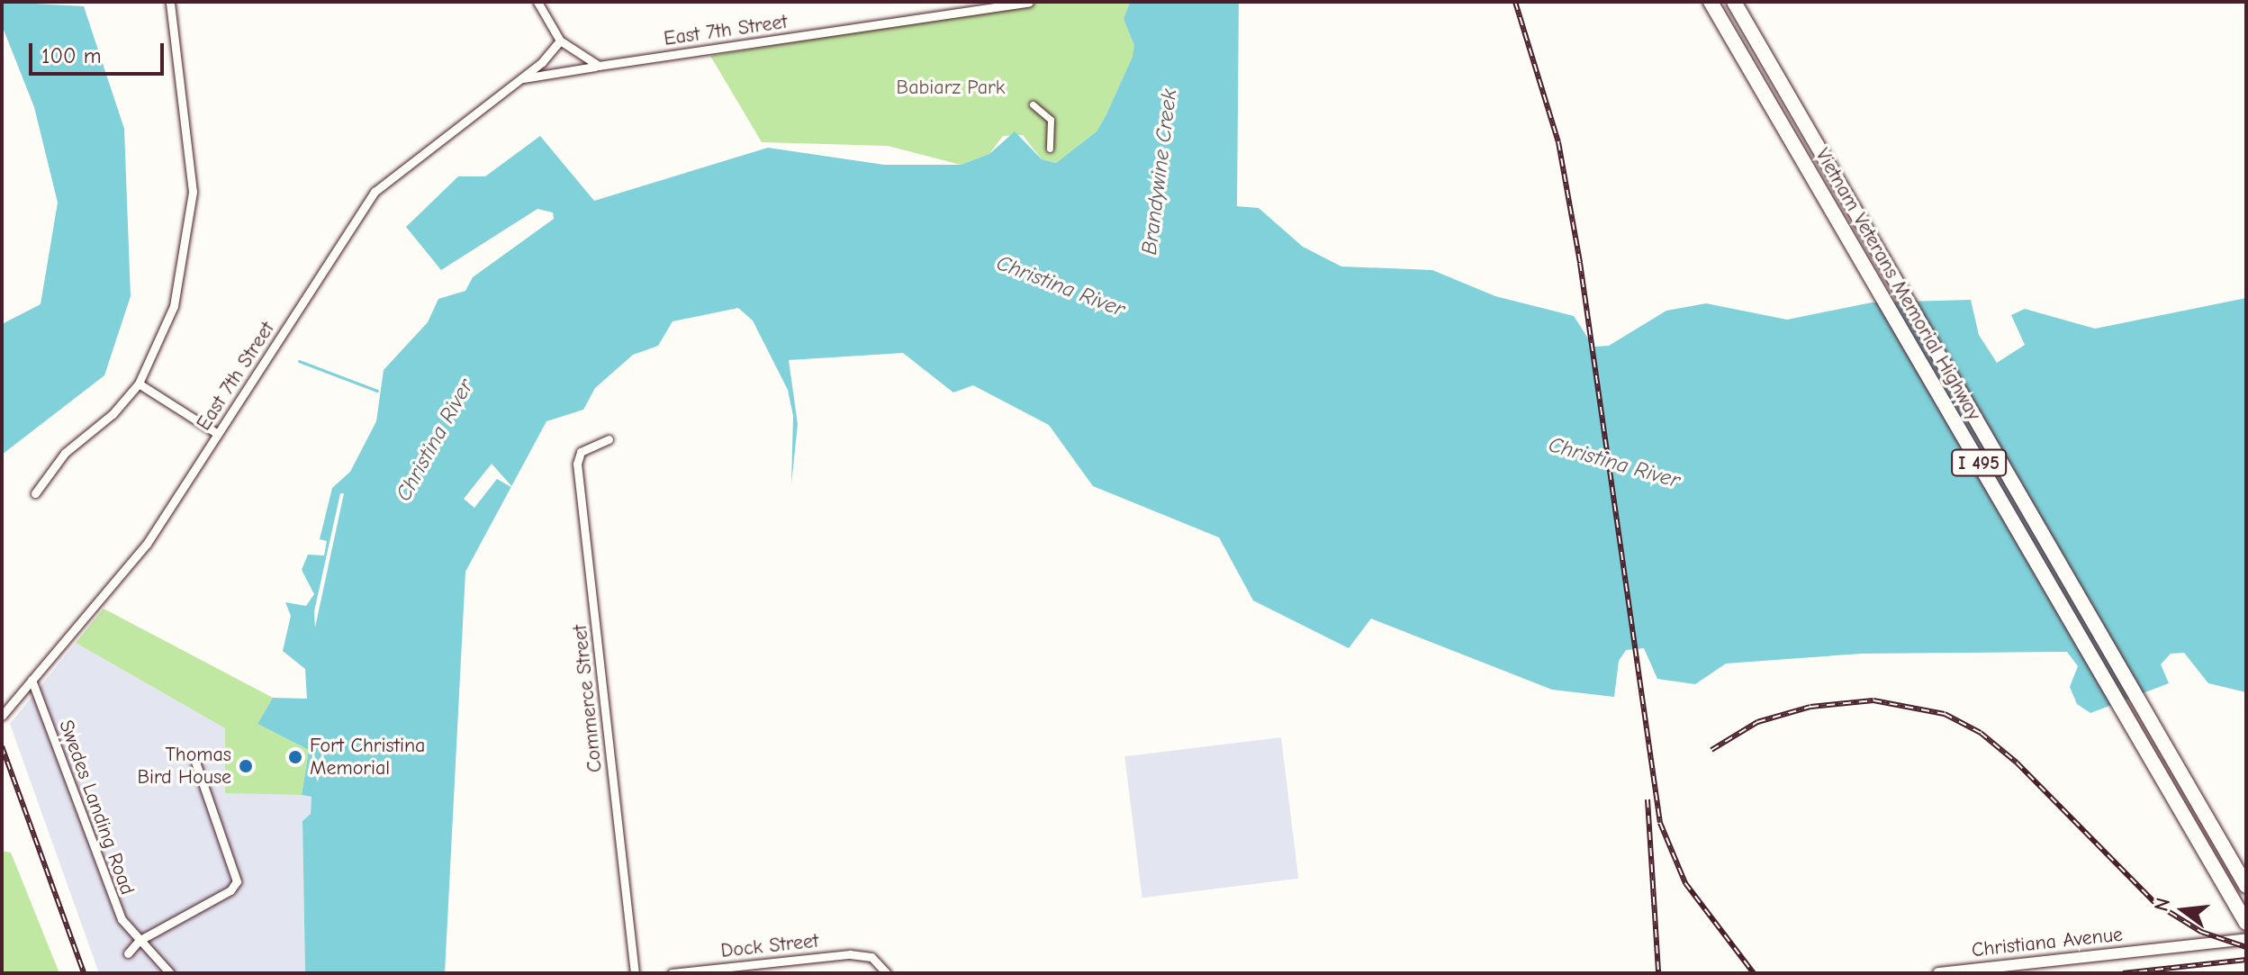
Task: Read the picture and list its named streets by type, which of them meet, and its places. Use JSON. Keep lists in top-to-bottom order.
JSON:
{
  "streets": {
    "highway": ["Vietnam Veterans Memorial Highway", "I 495"],
    "main road": ["Christiana Avenue"],
    "street": [
      "East 7th Street",
      "Commerce Street",
      "Swedes Landing Road",
      "Dock Street"
    ]
  },
  "crossings": [
    ["East 7th Street", "Swedes Landing Road"]
  ],
  "water": ["Brandywine Creek", "Christina River"],
  "parks": ["Babiarz Park"],
  "places": ["Fort Christina Memorial", "Thomas Bird House"],
  "scale_bar": "100 m",
  "north": "left"
}
